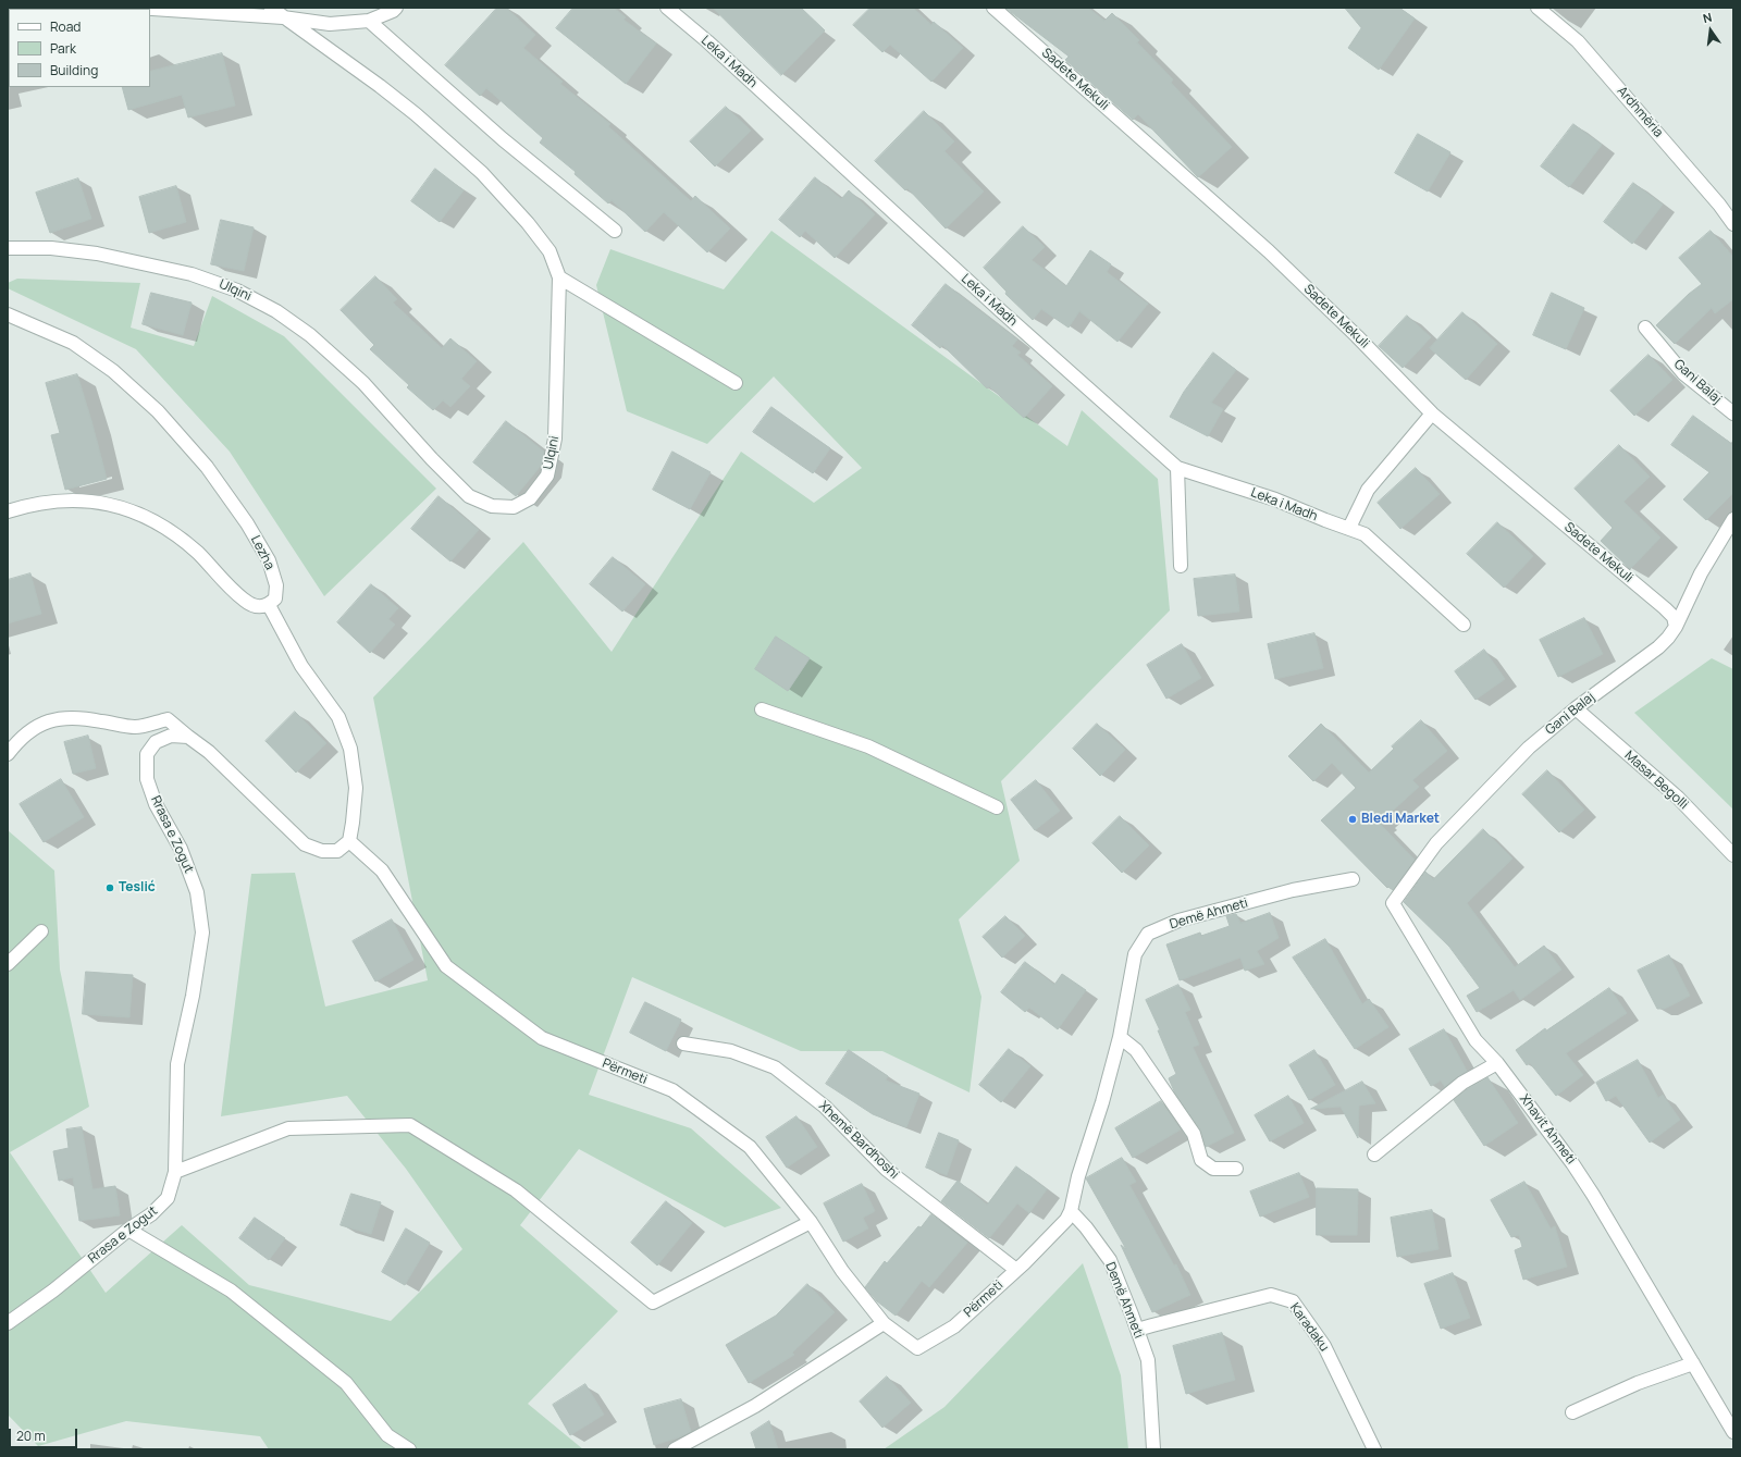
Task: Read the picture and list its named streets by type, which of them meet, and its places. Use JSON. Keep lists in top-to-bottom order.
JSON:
{
  "streets": {
    "street": [
      "Leka i Madh",
      "Sadete Mekuli",
      "Ardhmëria",
      "Ulqini",
      "Gani Balaj",
      "Lezha",
      "Masar Begolli",
      "Rrasa e Zogut",
      "Demë Ahmeti",
      "Përmeti",
      "Xhavit Ahmeti",
      "Xhemë Bardhoshi",
      "Karadaku"
    ]
  },
  "crossings": [
    ["Sadete Mekuli", "Gani Balaj"],
    ["Gani Balaj", "Masar Begolli"],
    ["Gani Balaj", "Xhavit Ahmeti"],
    ["Demë Ahmeti", "Përmeti"],
    ["Demë Ahmeti", "Karadaku"],
    ["Përmeti", "Xhemë Bardhoshi"]
  ],
  "places": ["Bledi Market", "Teslić"],
  "legend": ["Road", "Park", "Building"],
  "scale_bar": "20 m",
  "north": "top"
}
